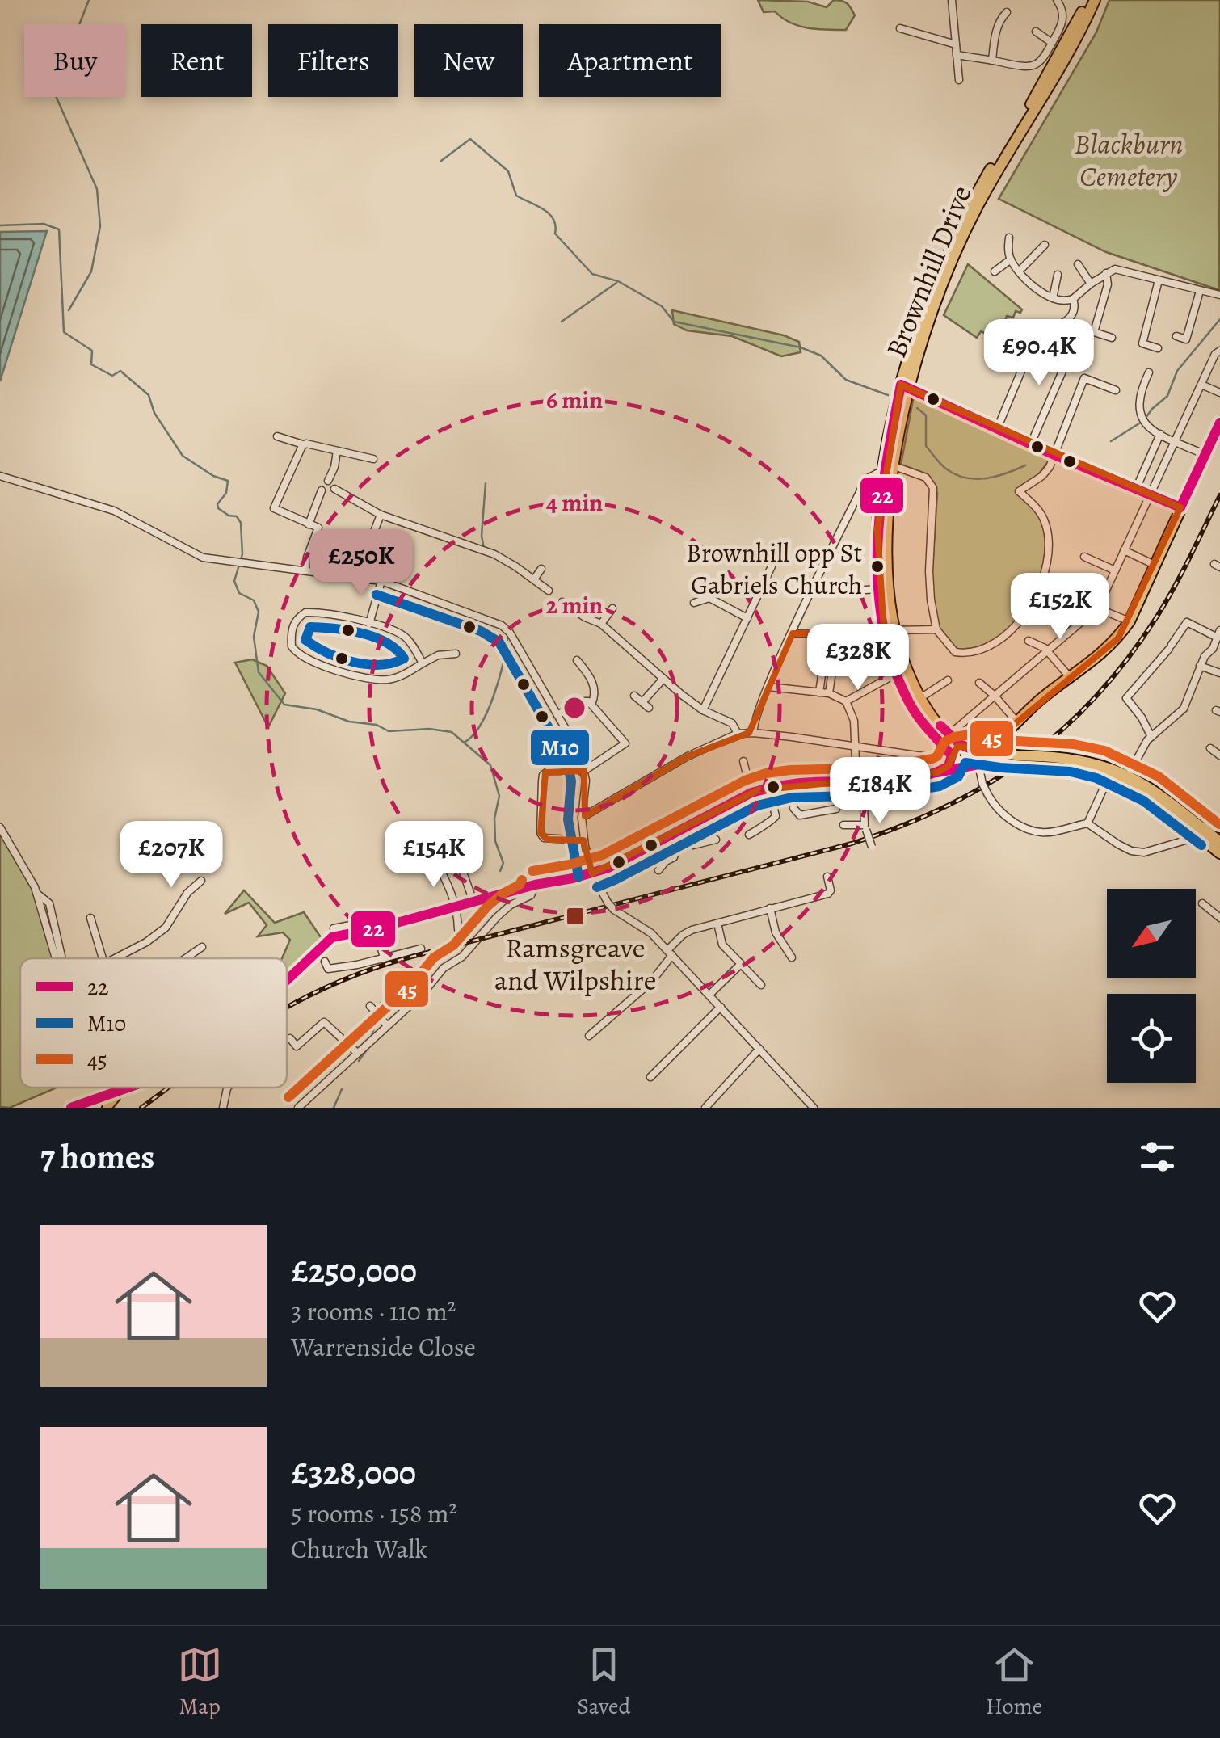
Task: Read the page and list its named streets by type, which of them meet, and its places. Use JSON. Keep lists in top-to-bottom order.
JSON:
{
  "streets": {
    "highway": ["Brownhill Drive"]
  },
  "parks": ["Blackburn Cemetery"],
  "places": {
    "other": ["Brownhill opp St Gabriels Church"],
    "transit": ["Ramsgreave and Wilpshire"]
  },
  "lines": ["transit line 22", "transit line M10", "transit line 45"],
  "legend": ["22", "M10", "45"],
  "north": "bottom left",
  "page": {
    "chip": [
      "Buy",
      "Rent",
      "Filters",
      "New",
      "Apartment"
    ],
    "price": [
      "£90.4K",
      "£250K",
      "£152K",
      "£328K",
      "£184K",
      "£207K",
      "£154K"
    ],
    "heading": "7 homes",
    "list": [
      {
        "name": "£250,000",
        "note": "3 rooms · 110 m² · Warrenside Close"
      },
      {
        "name": "£328,000",
        "note": "5 rooms · 158 m² · Church Walk"
      }
    ],
    "tabs": ["Map", "Saved", "Home"]
  },
  "rings": ["6 min", "4 min", "2 min"]
}
